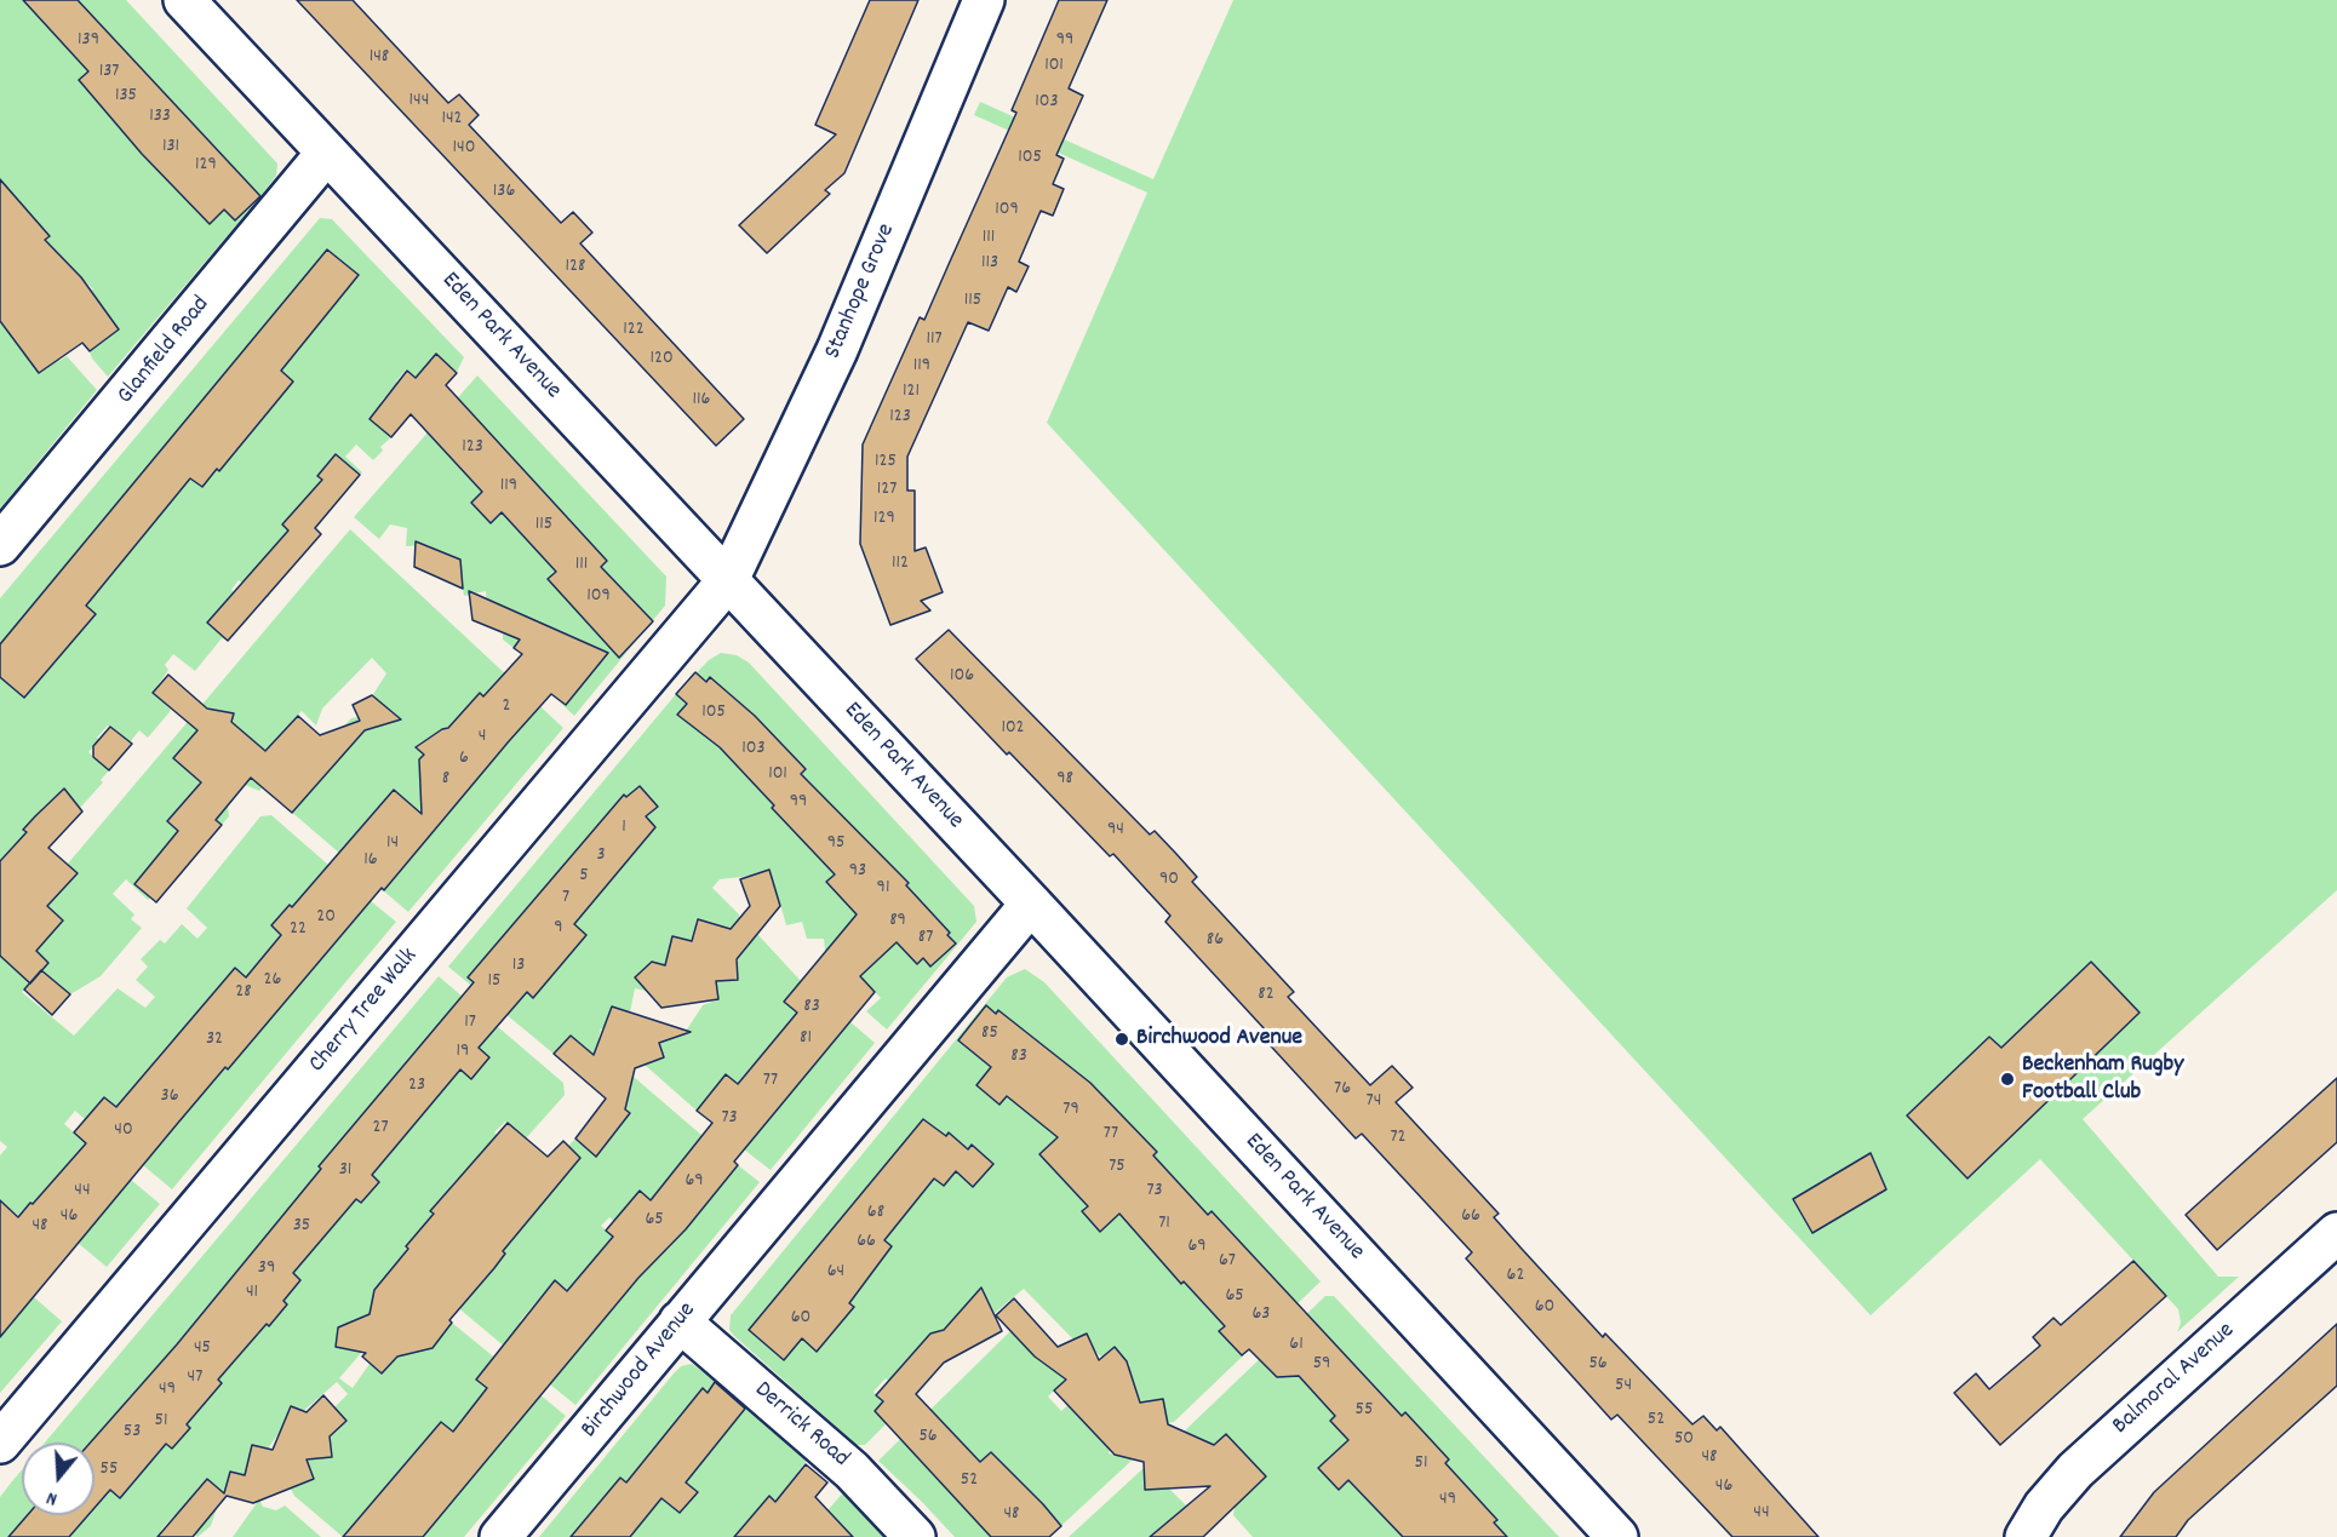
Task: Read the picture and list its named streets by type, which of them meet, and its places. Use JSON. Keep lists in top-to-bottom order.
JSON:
{
  "streets": {
    "street": [
      "Stanhope Grove",
      "Eden Park Avenue",
      "Glanfield Road",
      "Cherry Tree Walk",
      "Birchwood Avenue",
      "Balmoral Avenue",
      "Derrick Road"
    ]
  },
  "crossings": [
    ["Stanhope Grove", "Eden Park Avenue"],
    ["Stanhope Grove", "Cherry Tree Walk"],
    ["Eden Park Avenue", "Glanfield Road"],
    ["Eden Park Avenue", "Cherry Tree Walk"],
    ["Eden Park Avenue", "Birchwood Avenue"],
    ["Birchwood Avenue", "Derrick Road"]
  ],
  "places": ["Birchwood Avenue", "Beckenham Rugby Football Club"],
  "house_numbers": [
    "139",
    "99",
    "148",
    "101",
    "137",
    "135",
    "144",
    "103",
    "133",
    "142",
    "131",
    "140",
    "105",
    "129",
    "136",
    "109",
    "111",
    "113",
    "128",
    "115",
    "122",
    "117",
    "120",
    "119",
    "121",
    "116",
    "123",
    "123",
    "125",
    "119",
    "127",
    "129",
    "115",
    "112",
    "111",
    "109",
    "106",
    "2",
    "105",
    "102",
    "4",
    "103",
    "6",
    "101",
    "8",
    "98",
    "99",
    "1",
    "94",
    "14",
    "95",
    "3",
    "16",
    "93",
    "5",
    "90",
    "91",
    "7",
    "20",
    "89",
    "9",
    "22",
    "87",
    "86",
    "13",
    "26",
    "15",
    "28",
    "82",
    "83",
    "17",
    "85",
    "81",
    "32",
    "19",
    "83",
    "77",
    "23",
    "76",
    "36",
    "74",
    "79",
    "73",
    "27",
    "40",
    "77",
    "72",
    "75",
    "31",
    "69",
    "44",
    "73",
    "68",
    "46",
    "66",
    "65",
    "71",
    "48",
    "35",
    "66",
    "69",
    "67",
    "39",
    "64",
    "62",
    "41",
    "65",
    "60",
    "63",
    "60",
    "61",
    "45",
    "59",
    "56",
    "47",
    "54",
    "49",
    "55",
    "52",
    "51",
    "53",
    "56",
    "50",
    "48",
    "51",
    "55",
    "52",
    "46",
    "49",
    "44",
    "48"
  ],
  "north": "bottom"
}
